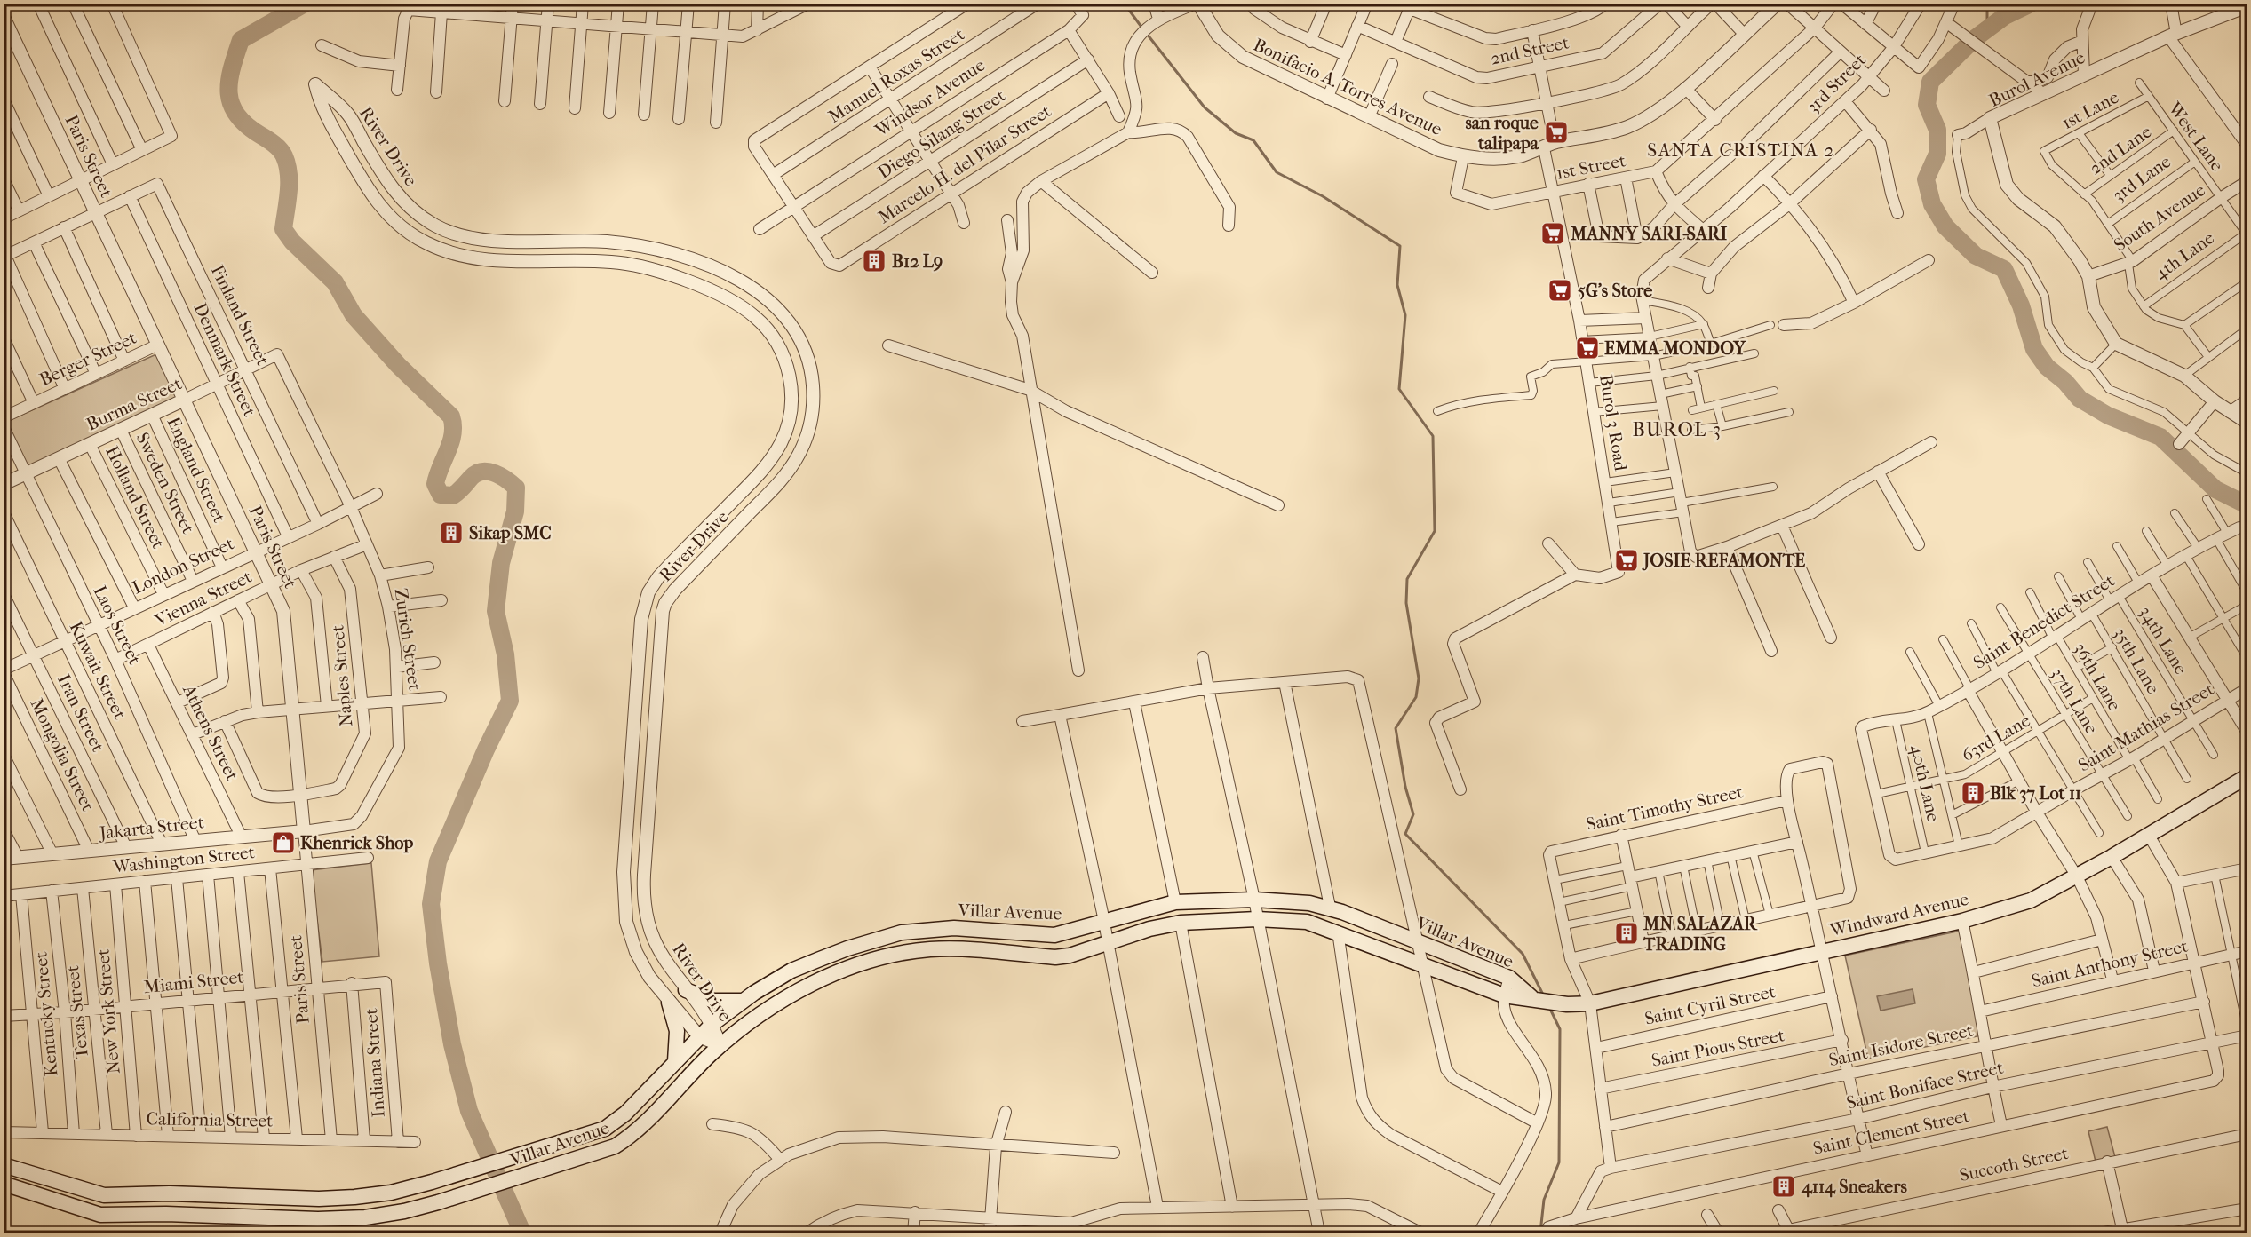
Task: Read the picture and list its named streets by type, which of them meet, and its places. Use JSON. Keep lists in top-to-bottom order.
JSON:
{
  "streets": {
    "main road": ["Villar Avenue", "Windward Avenue"],
    "street": [
      "2nd Street",
      "Manuel Roxas Street",
      "Burol Avenue",
      "3rd Street",
      "Bonifacio A. Torres Avenue",
      "Windsor Avenue",
      "1st Lane",
      "Diego Silang Street",
      "West Lane",
      "River Drive",
      "2nd Lane",
      "Paris Street",
      "Marcelo H. del Pilar Street",
      "1st Street",
      "3rd Lane",
      "South Avenue",
      "4th Lane",
      "Finland Street",
      "Berger Street",
      "Denmark Street",
      "Burma Street",
      "Burol 3 Road",
      "England Street",
      "Sweden Street",
      "Holland Street",
      "London Street",
      "Vienna Street",
      "Saint Benedict Street",
      "Laos Street",
      "Zurich Street",
      "34th Lane",
      "35th Lane",
      "Kuwait Street",
      "Naples Street",
      "36th Lane",
      "37th Lane",
      "Iran Street",
      "Saint Mathias Street",
      "Athens Street",
      "63rd Lane",
      "Mongolia Street",
      "40th Lane",
      "Saint Timothy Street",
      "Jakarta Street",
      "Washington Street",
      "Saint Anthony Street",
      "Miami Street",
      "Saint Cyril Street",
      "New York Street",
      "Texas Street",
      "Kentucky Street",
      "Saint Isidore Street",
      "Saint Pious Street",
      "Indiana Street",
      "Saint Boniface Street",
      "California Street",
      "Saint Clement Street",
      "Succoth Street"
    ]
  },
  "crossings": [
    ["2nd Street", "Burol 3 Road"],
    ["Burol Avenue", "South Avenue"],
    ["Bonifacio A. Torres Avenue", "1st Street"],
    ["Bonifacio A. Torres Avenue", "Burol 3 Road"],
    ["1st Lane", "West Lane"],
    ["1st Lane", "2nd Lane"],
    ["Diego Silang Street", "Marcelo H. del Pilar Street"],
    ["West Lane", "2nd Lane"],
    ["West Lane", "3rd Lane"],
    ["West Lane", "South Avenue"],
    ["West Lane", "4th Lane"],
    ["River Drive", "Villar Avenue"],
    ["Paris Street", "Finland Street"],
    ["Paris Street", "Berger Street"],
    ["Paris Street", "Burma Street"],
    ["Paris Street", "London Street"],
    ["Paris Street", "Vienna Street"],
    ["Paris Street", "Zurich Street"],
    ["Paris Street", "Naples Street"],
    ["Paris Street", "Jakarta Street"],
    ["Paris Street", "Washington Street"],
    ["Paris Street", "Miami Street"],
    ["Paris Street", "California Street"],
    ["1st Street", "Burol 3 Road"],
    ["Finland Street", "Denmark Street"],
    ["Finland Street", "Burma Street"],
    ["Finland Street", "London Street"],
    ["Denmark Street", "Burma Street"],
    ["Denmark Street", "London Street"],
    ["Burma Street", "England Street"],
    ["Burma Street", "Sweden Street"],
    ["Burma Street", "Holland Street"],
    ["Burma Street", "Laos Street"],
    ["Burma Street", "Zurich Street"],
    ["England Street", "London Street"],
    ["Sweden Street", "London Street"],
    ["Holland Street", "London Street"],
    ["London Street", "Laos Street"],
    ["London Street", "Zurich Street"],
    ["London Street", "Kuwait Street"],
    ["London Street", "Iran Street"],
    ["London Street", "Mongolia Street"],
    ["Vienna Street", "Laos Street"],
    ["Vienna Street", "Zurich Street"],
    ["Vienna Street", "Naples Street"],
    ["Vienna Street", "Athens Street"],
    ["Saint Benedict Street", "34th Lane"],
    ["Saint Benedict Street", "35th Lane"],
    ["Saint Benedict Street", "36th Lane"],
    ["Saint Benedict Street", "37th Lane"],
    ["Saint Benedict Street", "Saint Mathias Street"],
    ["Saint Benedict Street", "40th Lane"],
    ["Laos Street", "Jakarta Street"],
    ["Zurich Street", "Jakarta Street"],
    ["34th Lane", "Saint Mathias Street"],
    ["35th Lane", "Saint Mathias Street"],
    ["Kuwait Street", "Jakarta Street"],
    ["36th Lane", "Saint Mathias Street"],
    ["36th Lane", "63rd Lane"],
    ["37th Lane", "Saint Mathias Street"],
    ["37th Lane", "63rd Lane"],
    ["Iran Street", "Jakarta Street"],
    ["Saint Mathias Street", "63rd Lane"],
    ["Saint Mathias Street", "40th Lane"],
    ["Athens Street", "Jakarta Street"],
    ["63rd Lane", "40th Lane"],
    ["Mongolia Street", "Jakarta Street"],
    ["Washington Street", "New York Street"],
    ["Washington Street", "Texas Street"],
    ["Washington Street", "Kentucky Street"],
    ["Villar Avenue", "Windward Avenue"],
    ["Miami Street", "New York Street"],
    ["Miami Street", "Texas Street"],
    ["Miami Street", "Kentucky Street"],
    ["Miami Street", "Indiana Street"],
    ["New York Street", "California Street"],
    ["Texas Street", "California Street"],
    ["Kentucky Street", "California Street"],
    ["Indiana Street", "California Street"],
    ["Saint Boniface Street", "Saint Clement Street"]
  ],
  "districts": ["SANTA CRISTINA 2", "BUROL 3"],
  "places": {
    "supermarket": [
      "san roque talipapa",
      "MANNY SARI-SARI",
      "5G's Store",
      "EMMA MONDOY",
      "JOSIE REFAMONTE"
    ],
    "building": [
      "B12 L9",
      "Sikap SMC",
      "Blk 37 Lot 11",
      "MN SALAZAR TRADING",
      "4114 Sneakers"
    ],
    "shop": ["Khenrick Shop"]
  }
}
